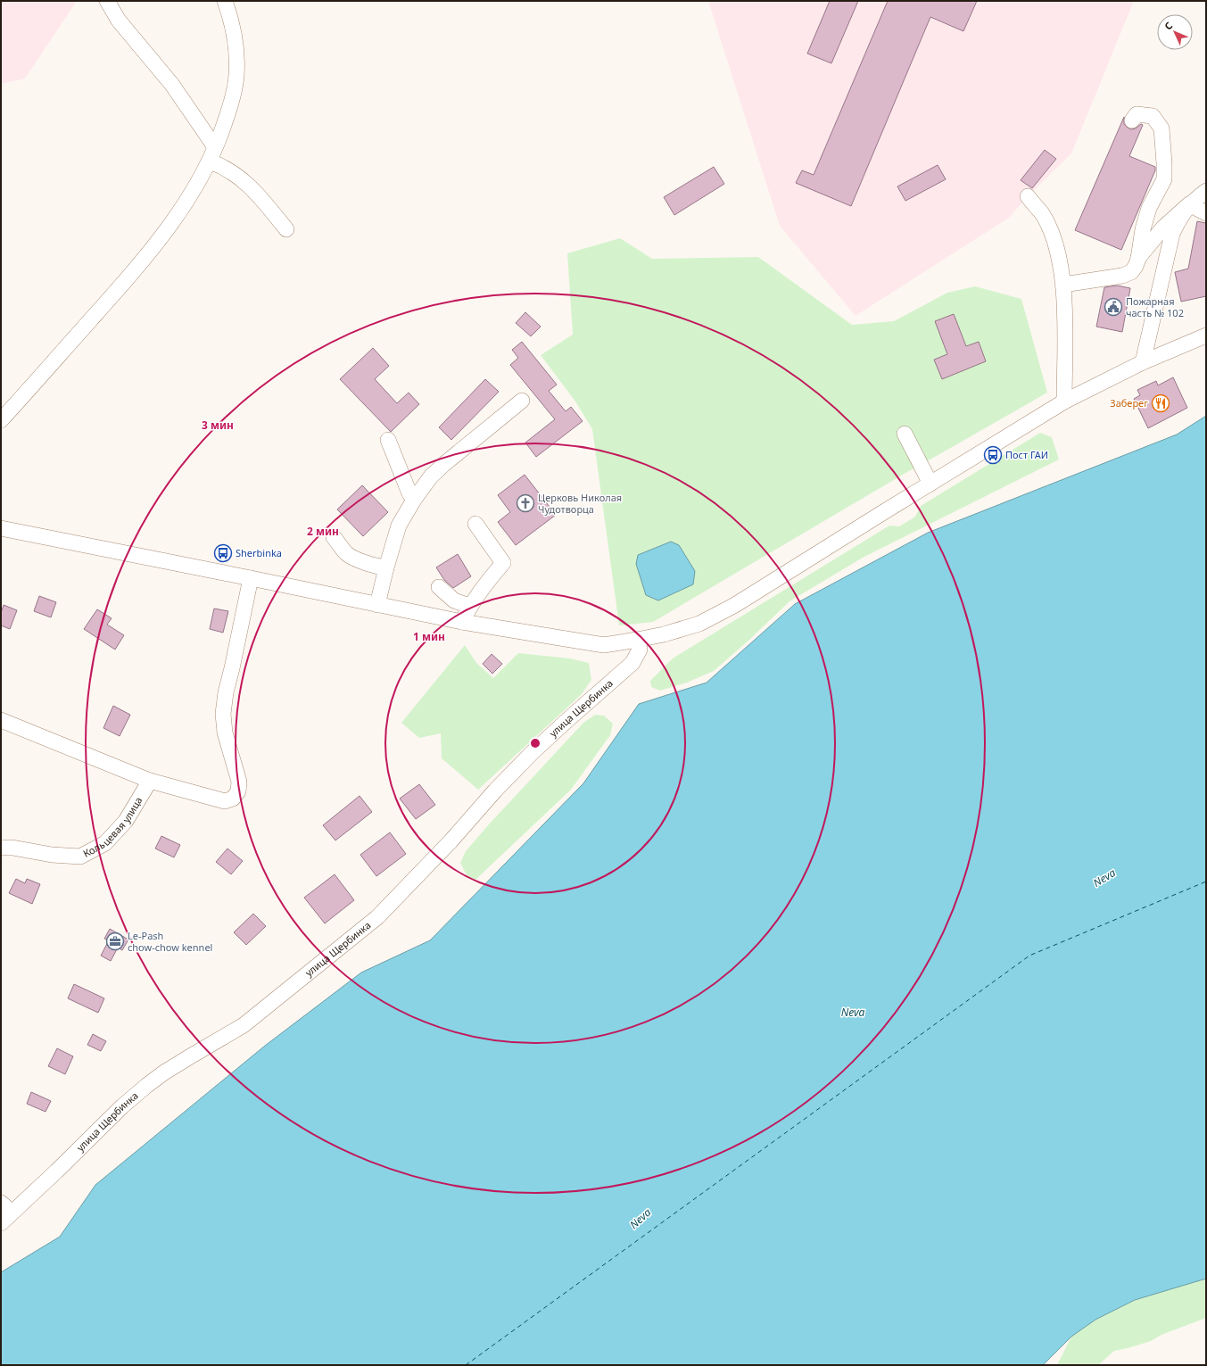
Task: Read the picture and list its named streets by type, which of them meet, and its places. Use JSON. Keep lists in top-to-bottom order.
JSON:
{
  "streets": {
    "street": ["улица Щербинка", "Кольцевая улица"]
  },
  "water": ["Neva"],
  "places": {
    "public building": ["Пожарная часть № 102"],
    "restaurant": ["Заберег"],
    "bus stop": ["Пост ГАИ", "Sherbinka"],
    "church": ["Церковь Николая Чудотворца"],
    "office": ["Le-Pash chow-chow kennel"]
  },
  "north": "top left",
  "rings": ["3 мин", "2 мин", "1 мин"]
}
